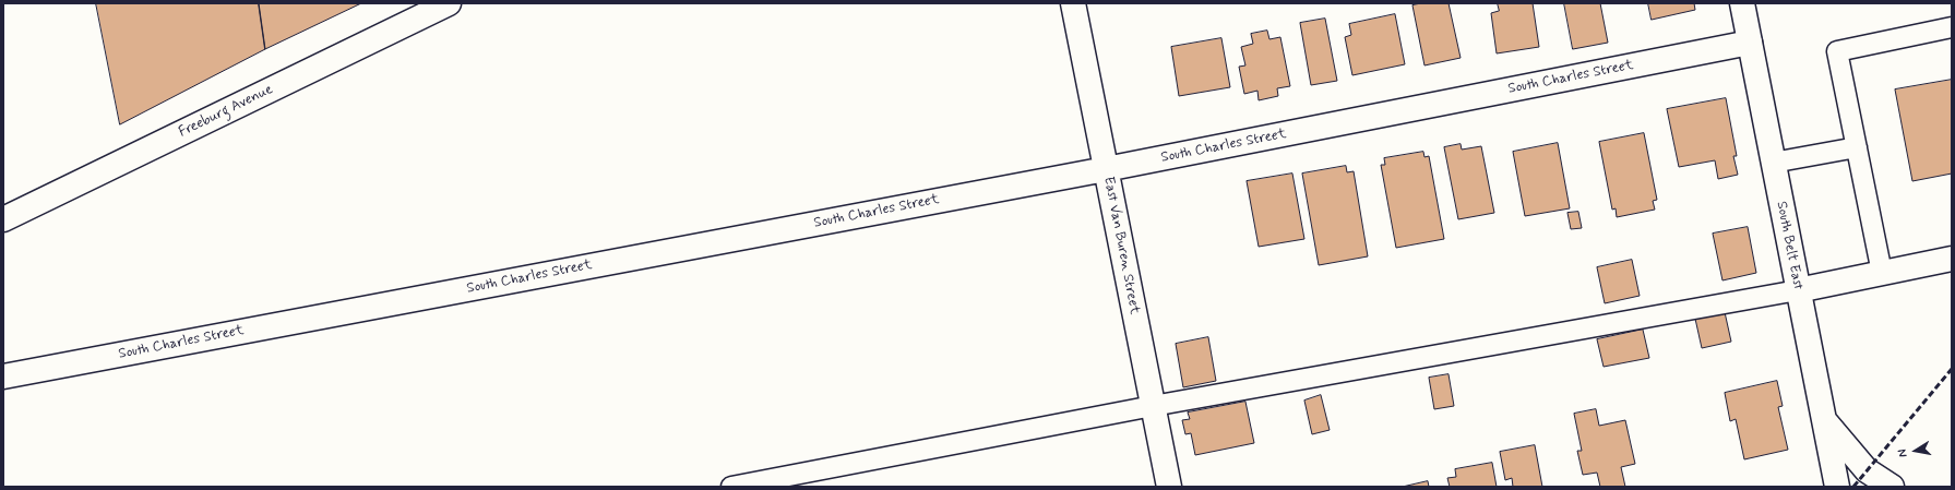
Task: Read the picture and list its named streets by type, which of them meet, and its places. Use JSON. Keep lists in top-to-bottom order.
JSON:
{
  "streets": {
    "street": [
      "South Charles Street",
      "Freeburg Avenue",
      "East Van Buren Street",
      "South Belt East"
    ]
  },
  "crossings": [
    ["South Charles Street", "East Van Buren Street"],
    ["South Charles Street", "South Belt East"]
  ],
  "north": "left"
}
